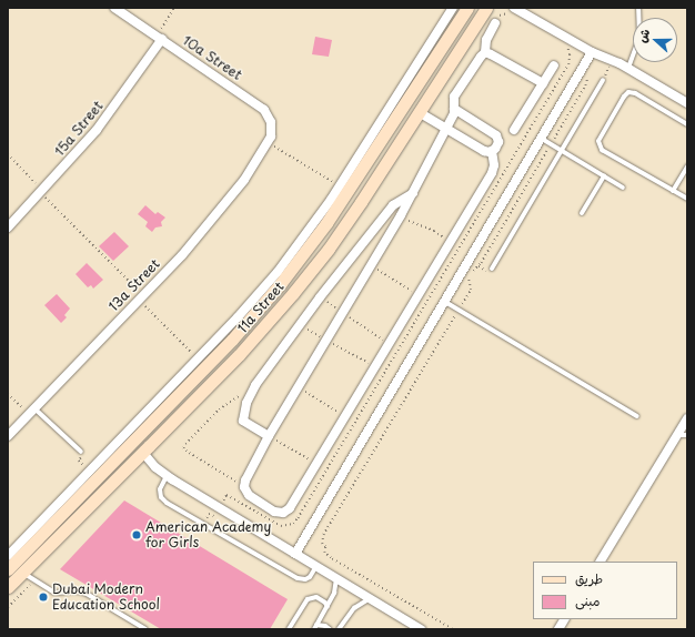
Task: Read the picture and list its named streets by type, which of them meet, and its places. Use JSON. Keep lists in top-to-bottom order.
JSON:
{
  "streets": {
    "street": [
      "10a Street",
      "15a Street",
      "13a Street",
      "11a Street"
    ]
  },
  "crossings": [
    ["10a Street", "15a Street"],
    ["10a Street", "13a Street"]
  ],
  "places": ["American Academy for Girls", "Dubai Modern Education School"],
  "legend": ["طريق", "مبنى"],
  "north": "left"
}
